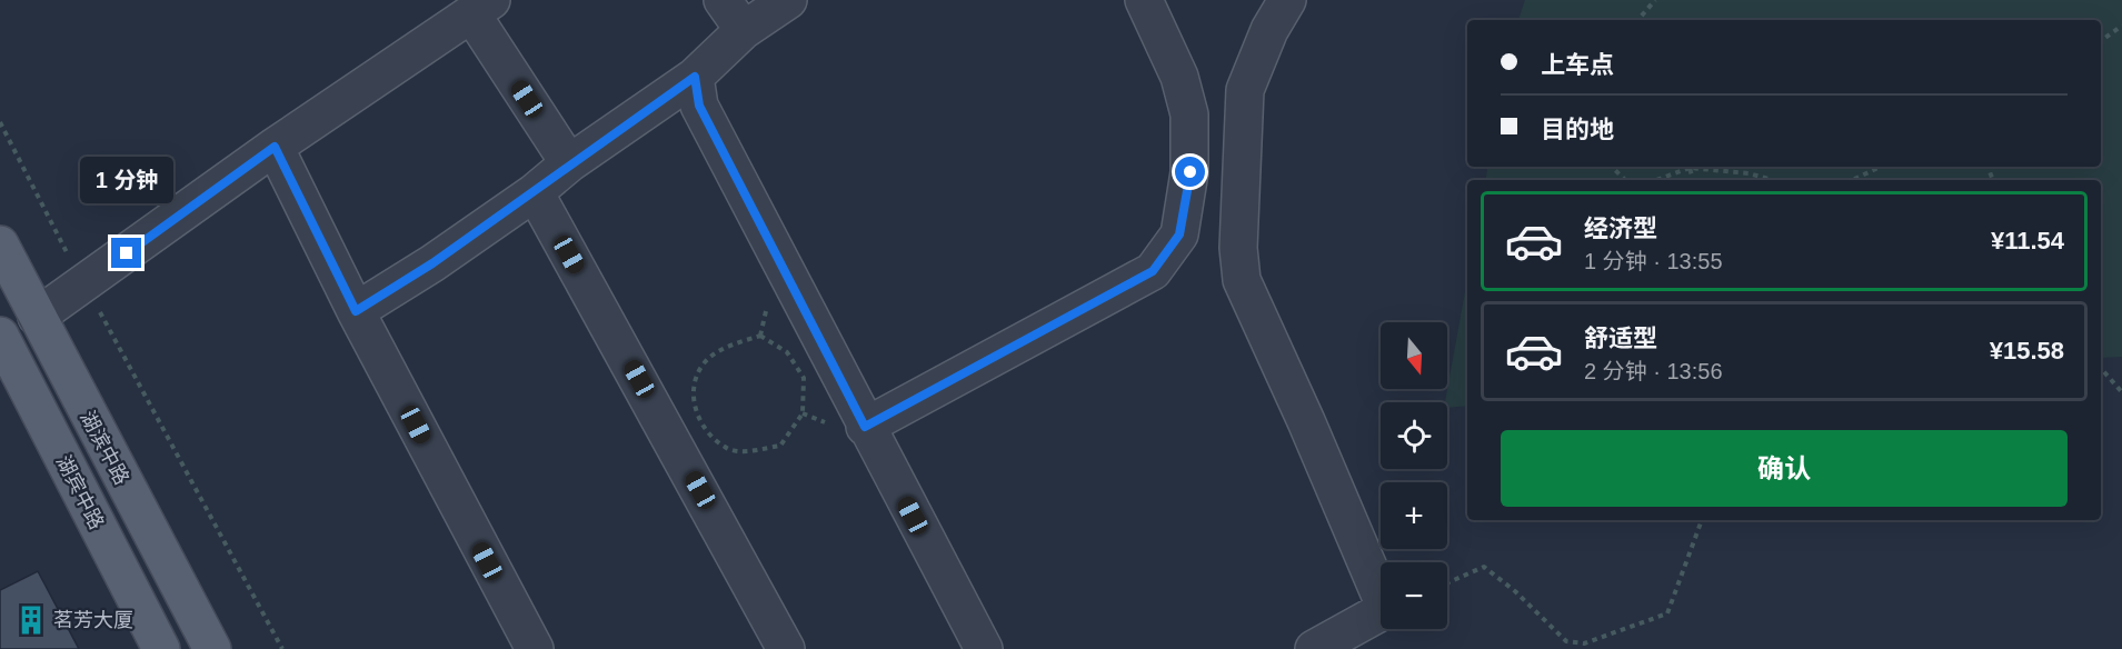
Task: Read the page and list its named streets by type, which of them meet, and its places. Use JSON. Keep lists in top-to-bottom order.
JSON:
{
  "streets": {
    "main road": ["湖滨中路", "湖宾中路"]
  },
  "places": {
    "building": ["茗芳大厦"]
  },
  "north": "bottom",
  "page": {
    "banner": ["上车点", "目的地"],
    "bubble": "1 分钟",
    "list": [
      {
        "name": "经济型",
        "note": "1 分钟 · 13:55",
        "value": "¥11.54"
      },
      {
        "name": "舒适型",
        "note": "2 分钟 · 13:56",
        "value": "¥15.58"
      }
    ],
    "map_buttons": ["+", "−"],
    "buttons": "确认"
  }
}
